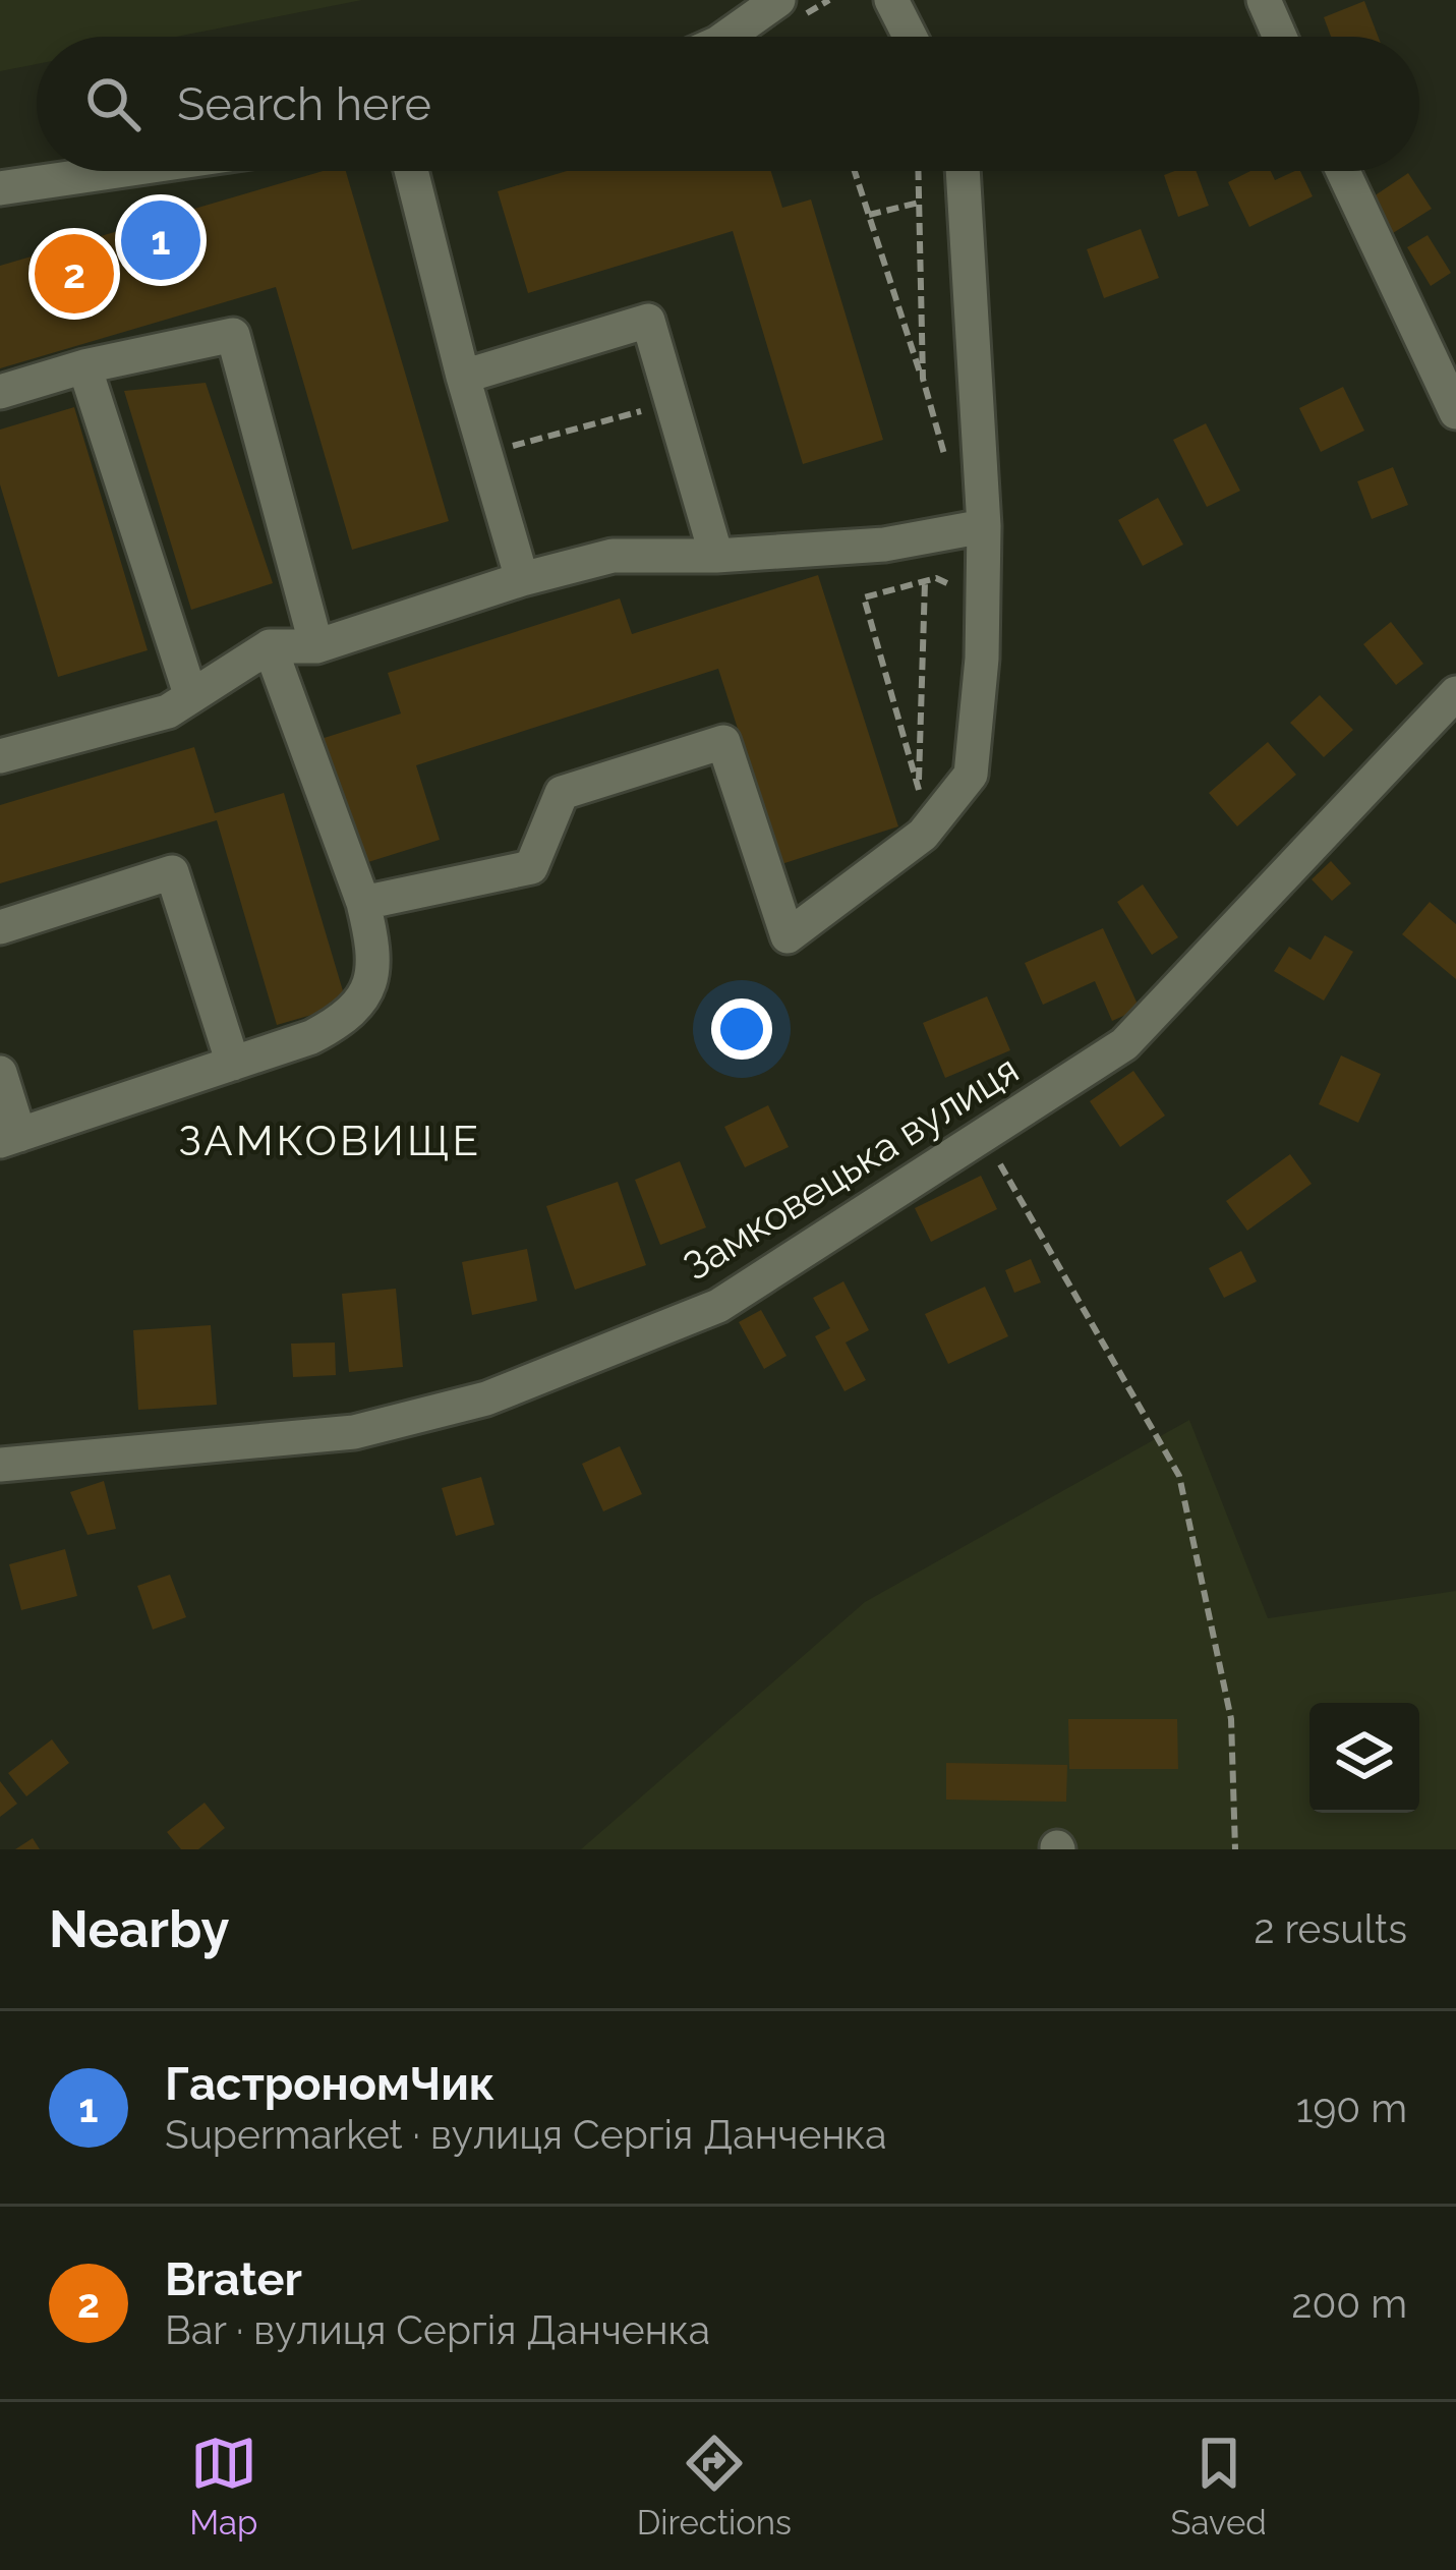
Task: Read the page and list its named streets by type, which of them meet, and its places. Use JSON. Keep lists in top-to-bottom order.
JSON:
{
  "streets": {
    "street": ["Замковецька вулиця"]
  },
  "districts": ["ЗАМКОВИЩЕ"],
  "page": {
    "search": "Search here",
    "pins": ["1", "2"],
    "heading": ["Nearby", "2 results"],
    "list": [
      {
        "mark": "1",
        "name": "ГастрономЧик",
        "note": "Supermarket · вулиця Сергія Данченка",
        "value": "190 m"
      },
      {
        "mark": "2",
        "name": "Brater",
        "note": "Bar · вулиця Сергія Данченка",
        "value": "200 m"
      }
    ],
    "nav": ["Map", "Directions", "Saved"]
  }
}
